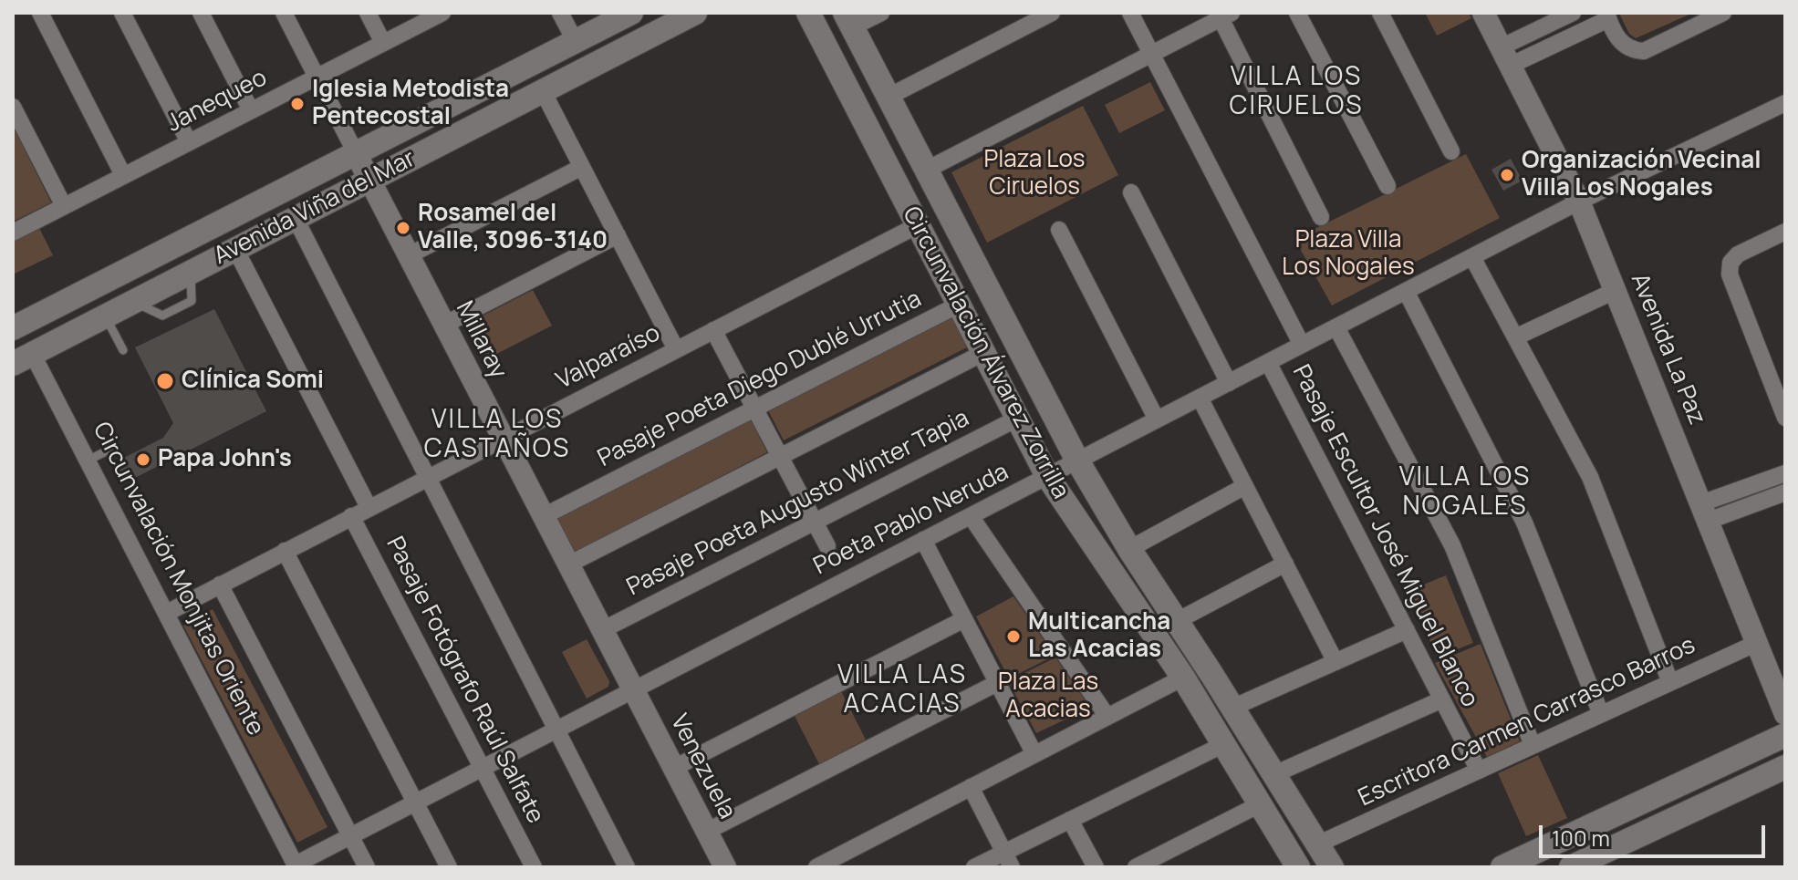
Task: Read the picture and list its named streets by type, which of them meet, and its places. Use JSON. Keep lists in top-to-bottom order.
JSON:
{
  "streets": {
    "main road": ["Avenida Viña del Mar", "Circunvalación Álvarez Zorrilla"],
    "street": [
      "Janequeo",
      "Millaray",
      "Avenida La Paz",
      "Valparaíso",
      "Pasaje Poeta Diego Dublé Urrutia",
      "Pasaje Poeta Augusto Winter Tapia",
      "Poeta Pablo Neruda",
      "Pasaje Escultor José Miguel Blanco",
      "Circunvalación Monjitas Oriente",
      "Pasaje Fotógrafo Raúl Salfate",
      "Escritora Carmen Carrasco Barros",
      "Venezuela"
    ]
  },
  "crossings": [
    ["Janequeo", "Millaray"],
    ["Avenida Viña del Mar", "Millaray"],
    ["Avenida Viña del Mar", "Circunvalación Monjitas Oriente"],
    ["Millaray", "Valparaíso"],
    ["Millaray", "Pasaje Poeta Diego Dublé Urrutia"],
    ["Millaray", "Pasaje Poeta Augusto Winter Tapia"],
    ["Millaray", "Poeta Pablo Neruda"],
    ["Millaray", "Venezuela"],
    ["Avenida La Paz", "Poeta Pablo Neruda"],
    ["Avenida La Paz", "Escritora Carmen Carrasco Barros"],
    ["Circunvalación Álvarez Zorrilla", "Valparaíso"],
    ["Circunvalación Álvarez Zorrilla", "Pasaje Poeta Diego Dublé Urrutia"],
    ["Circunvalación Álvarez Zorrilla", "Pasaje Poeta Augusto Winter Tapia"],
    ["Circunvalación Álvarez Zorrilla", "Poeta Pablo Neruda"],
    ["Circunvalación Álvarez Zorrilla", "Escritora Carmen Carrasco Barros"],
    ["Valparaíso", "Circunvalación Monjitas Oriente"],
    ["Valparaíso", "Pasaje Fotógrafo Raúl Salfate"],
    ["Poeta Pablo Neruda", "Pasaje Escultor José Miguel Blanco"],
    ["Poeta Pablo Neruda", "Circunvalación Monjitas Oriente"],
    ["Poeta Pablo Neruda", "Pasaje Fotógrafo Raúl Salfate"],
    ["Poeta Pablo Neruda", "Venezuela"],
    ["Pasaje Escultor José Miguel Blanco", "Escritora Carmen Carrasco Barros"]
  ],
  "districts": [
    "VILLA LOS CIRUELOS",
    "VILLA LOS CASTAÑOS",
    "VILLA LOS NOGALES",
    "VILLA LAS ACACIAS"
  ],
  "parks": ["Plaza Los Ciruelos", "Plaza Villa Los Nogales", "Plaza Las Acacias"],
  "places": [
    "Iglesia Metodista Pentecostal",
    "Organización Vecinal Villa Los Nogales",
    "Rosamel del Valle, 3096-3140",
    "Clínica Somi",
    "Papa John's",
    "Multicancha Las Acacias"
  ],
  "scale_bar": "100 m"
}
